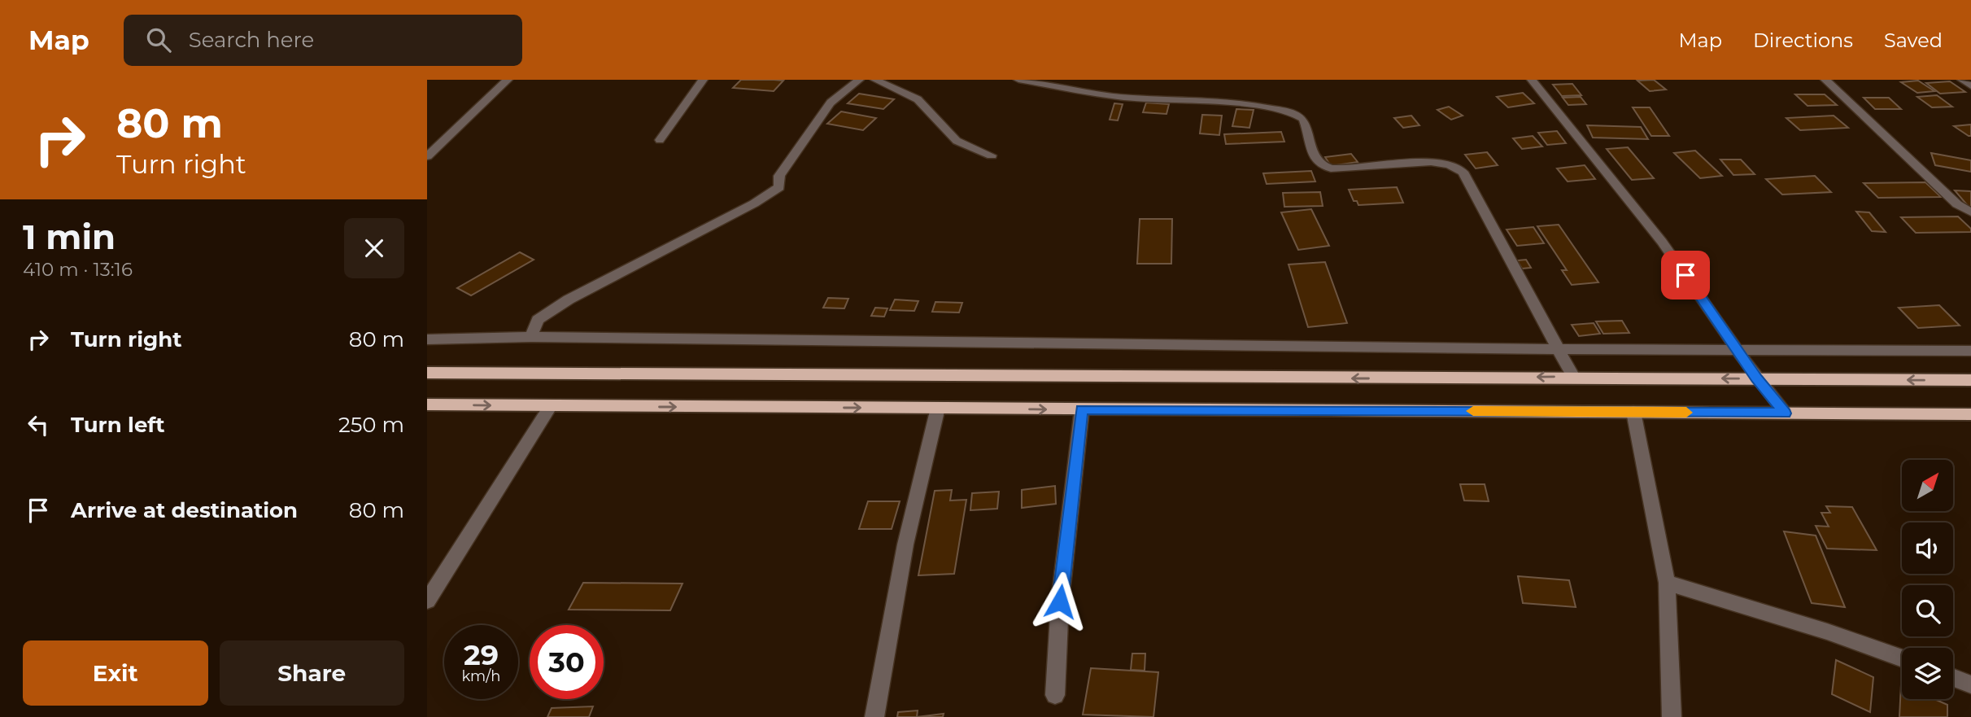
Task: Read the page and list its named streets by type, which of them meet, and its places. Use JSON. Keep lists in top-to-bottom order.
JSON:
{
  "north": "top right",
  "page": {
    "header": "Map",
    "search": "Search here",
    "nav": ["Map", "Directions", "Saved"],
    "turn": ["80 m", "Turn right"],
    "heading": ["1 min", "410 m · 13:16"],
    "list": [
      {
        "name": "Turn right",
        "value": "80 m"
      },
      {
        "name": "Turn left",
        "value": "250 m"
      },
      {
        "name": "Arrive at destination",
        "value": "80 m"
      }
    ],
    "speed": "29 km/h",
    "limit": "30",
    "buttons": ["Exit", "Share"]
  }
}
